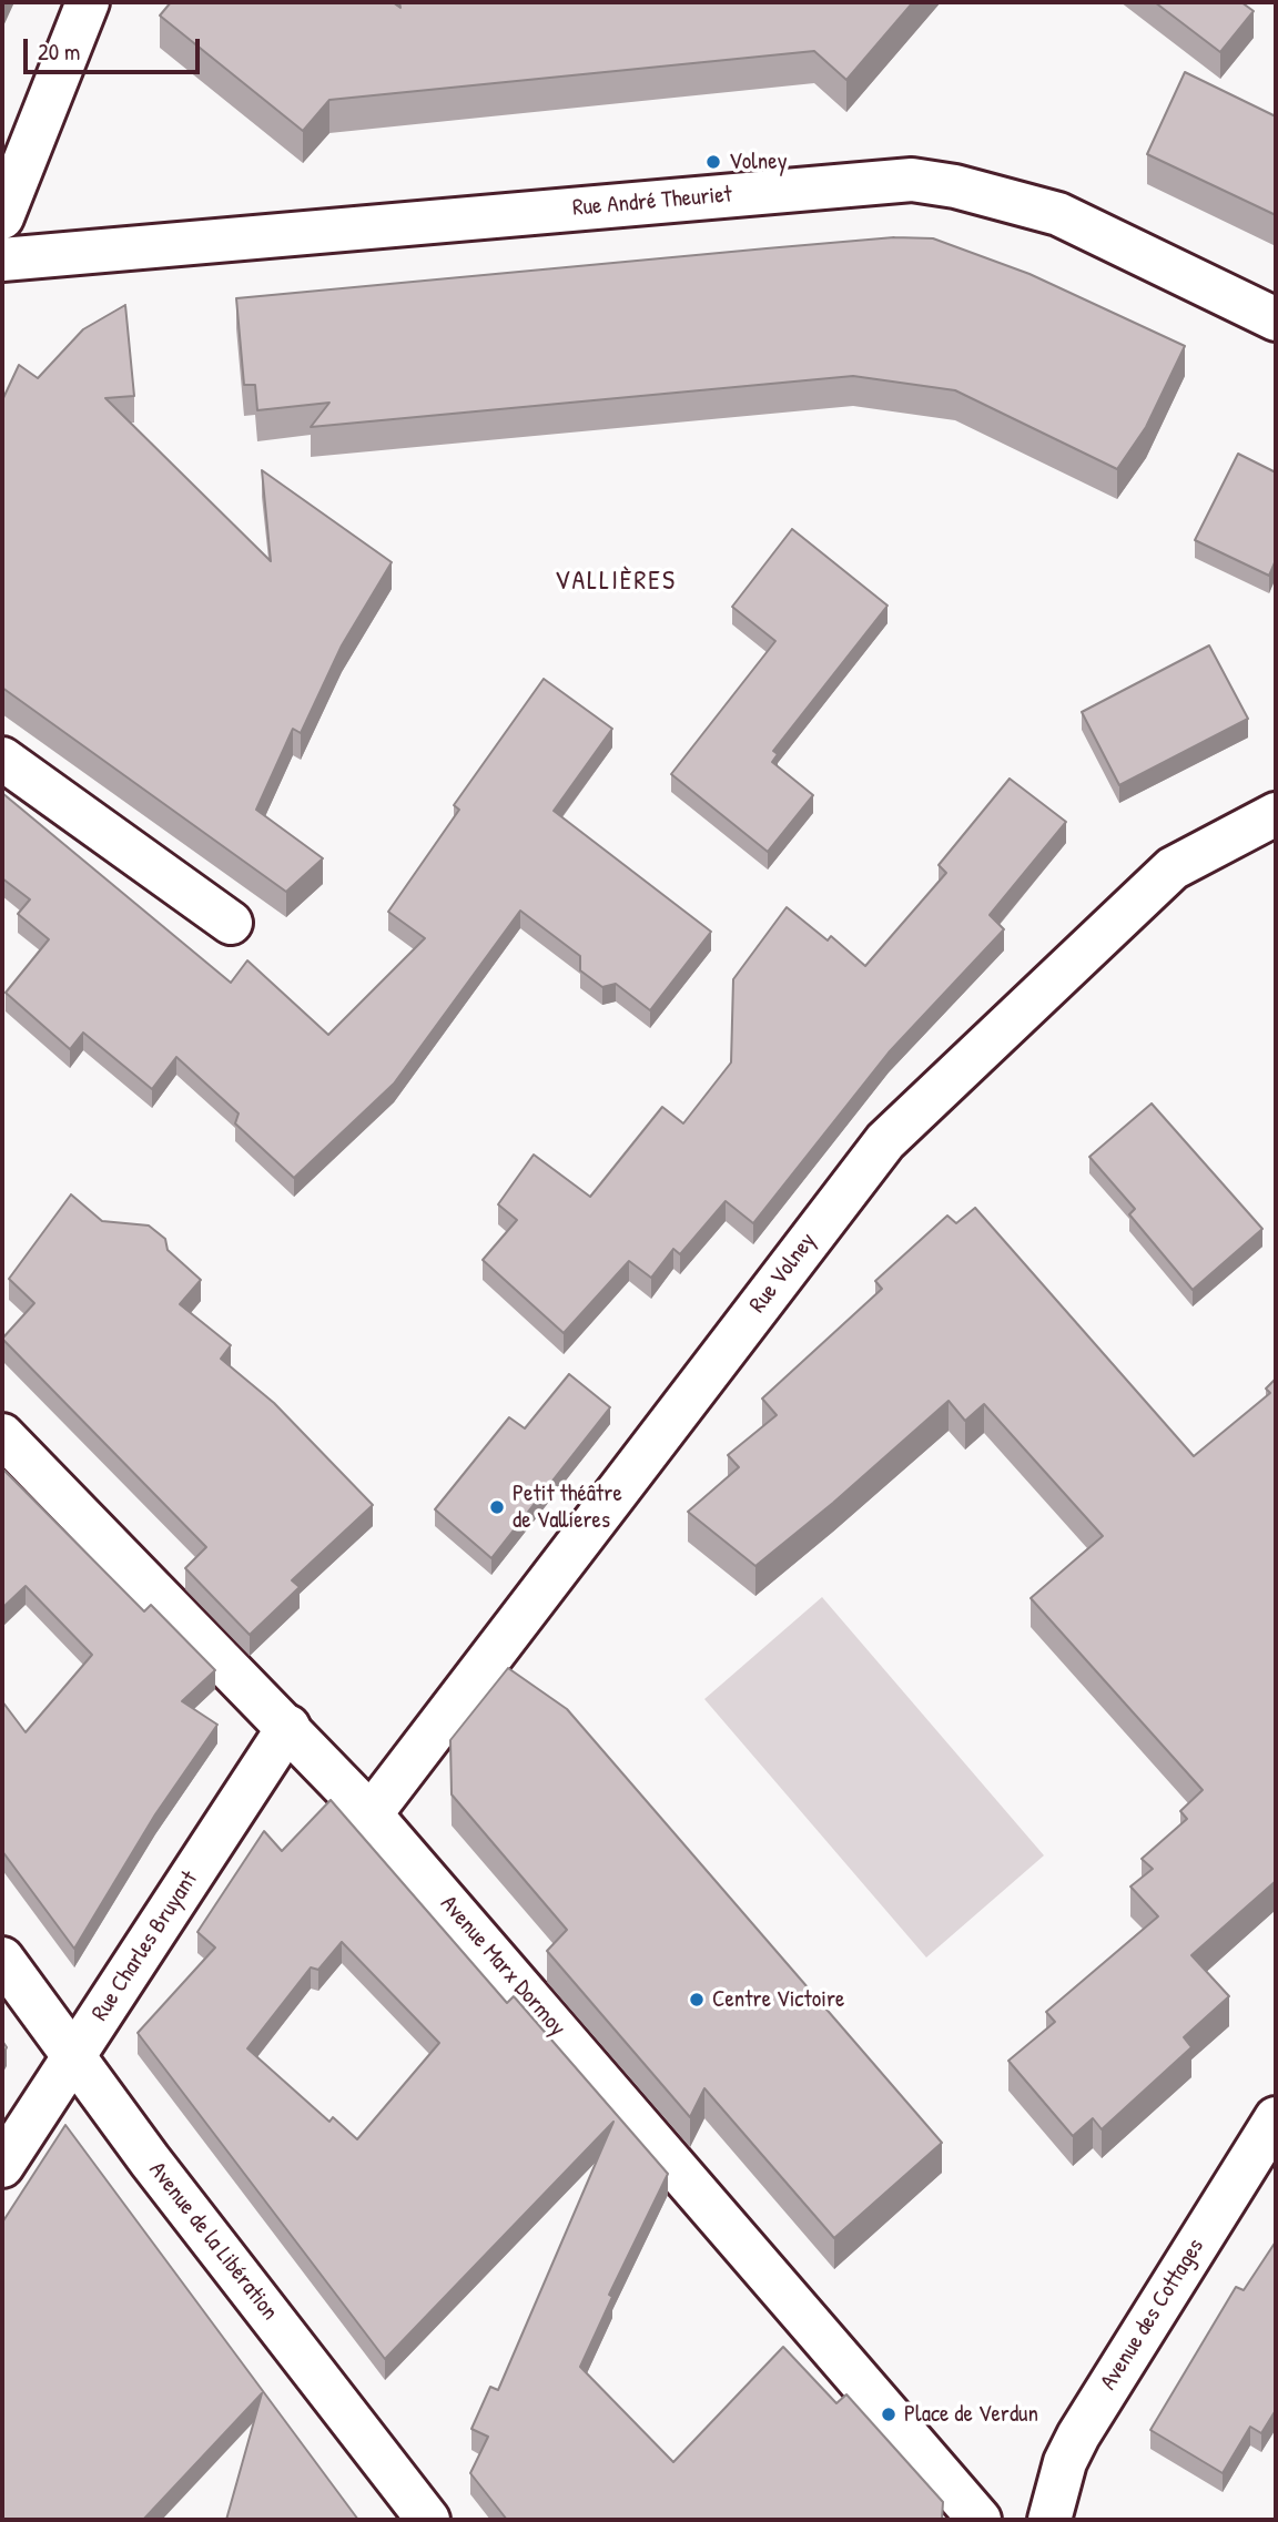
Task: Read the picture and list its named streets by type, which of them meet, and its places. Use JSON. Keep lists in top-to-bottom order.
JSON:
{
  "streets": {
    "street": [
      "Rue André Theuriet",
      "Rue Volney",
      "Rue Charles Bruyant",
      "Avenue Marx Dormoy",
      "Avenue de la Libération",
      "Avenue des Cottages"
    ]
  },
  "crossings": [
    ["Rue Volney", "Avenue Marx Dormoy"],
    ["Rue Charles Bruyant", "Avenue Marx Dormoy"],
    ["Rue Charles Bruyant", "Avenue de la Libération"]
  ],
  "districts": ["VALLIÈRES"],
  "places": [
    "Volney",
    "Petit théâtre de Vallieres",
    "Centre Victoire",
    "Place de Verdun"
  ],
  "scale_bar": "20 m"
}
